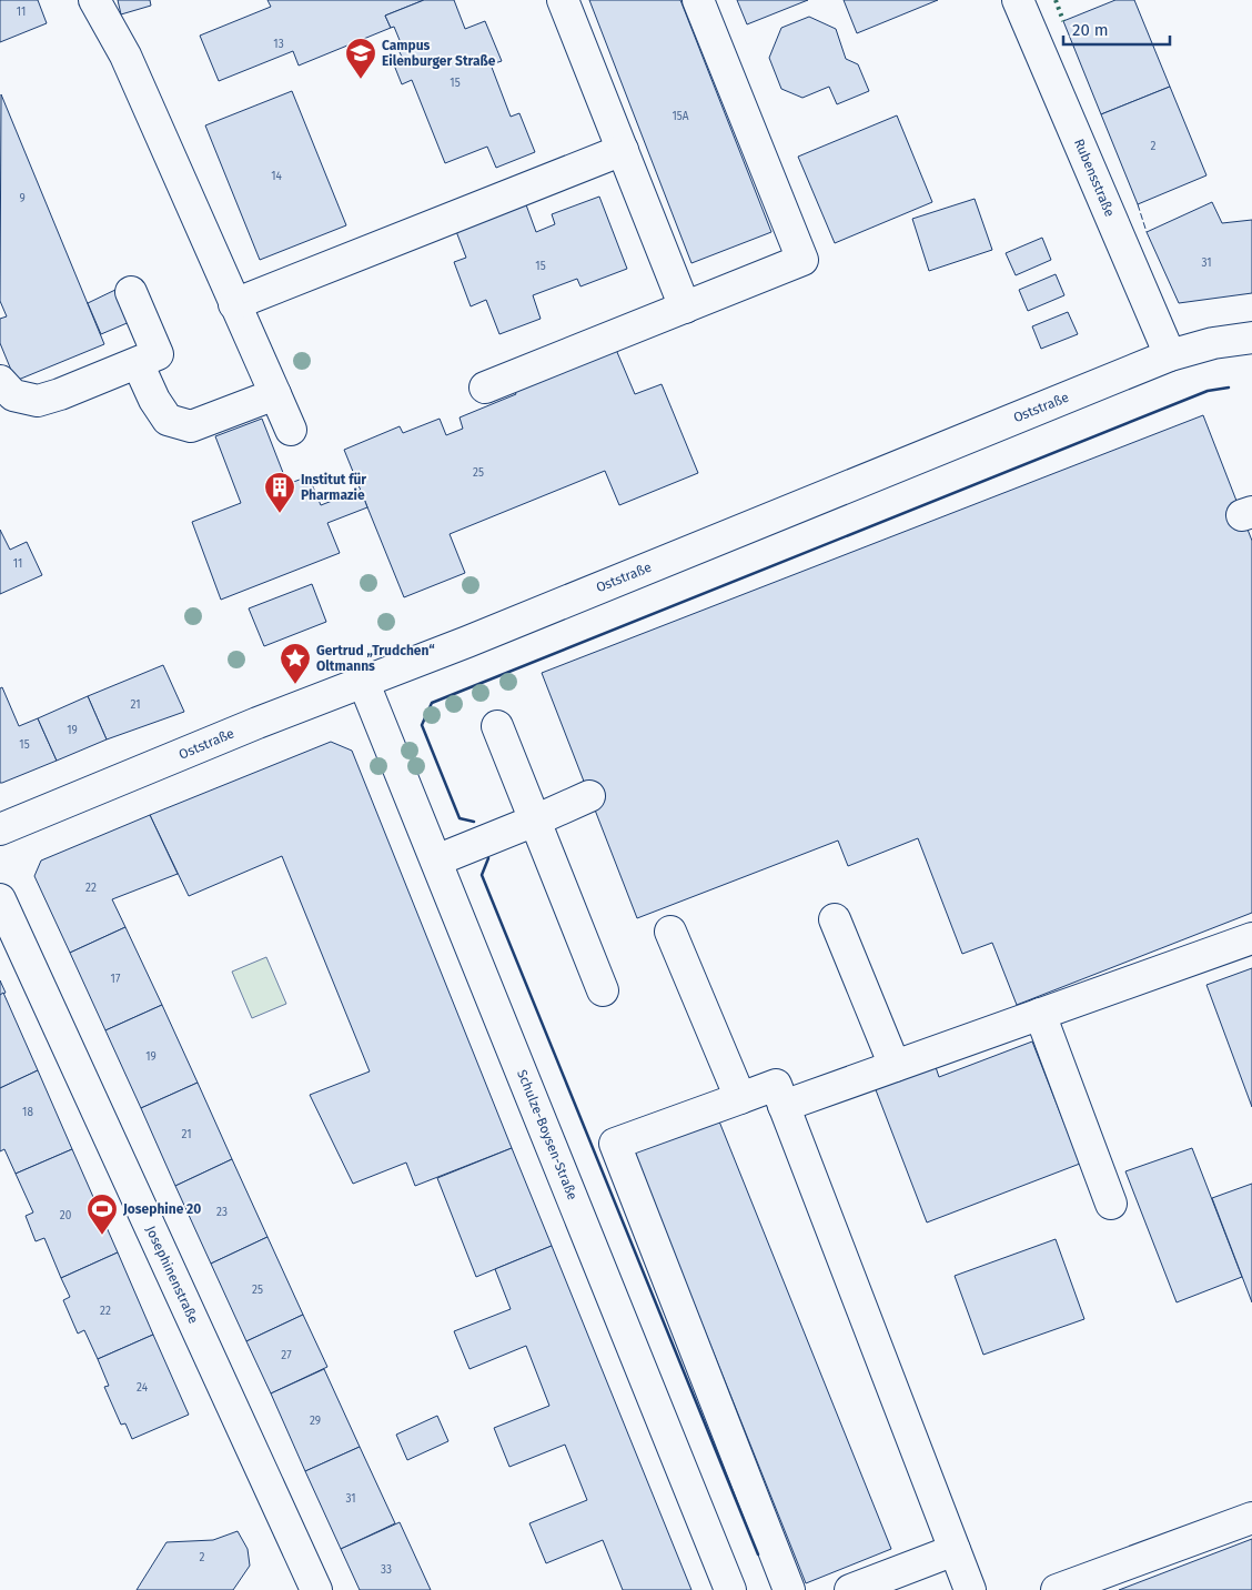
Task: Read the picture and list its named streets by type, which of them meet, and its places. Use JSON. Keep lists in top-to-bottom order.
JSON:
{
  "streets": {
    "street": [
      "Rubensstraße",
      "Oststraße",
      "Schulze-Boysen-Straße",
      "Josephinenstraße"
    ]
  },
  "crossings": [
    ["Rubensstraße", "Oststraße"],
    ["Oststraße", "Schulze-Boysen-Straße"]
  ],
  "places": {
    "school or university": ["Campus Eilenburger Straße"],
    "building": ["Institut für Pharmazie"],
    "place": ["Gertrud „Trudchen“ Oltmanns"],
    "sports": ["Josephine 20"]
  },
  "house_numbers": [
    "11",
    "13",
    "15",
    "15A",
    "2",
    "14",
    "9",
    "31",
    "15",
    "25",
    "11",
    "21",
    "19",
    "15",
    "22",
    "17",
    "19",
    "18",
    "21",
    "23",
    "20",
    "25",
    "22",
    "27",
    "24",
    "29",
    "31",
    "2",
    "33"
  ],
  "scale_bar": "20 m"
}
